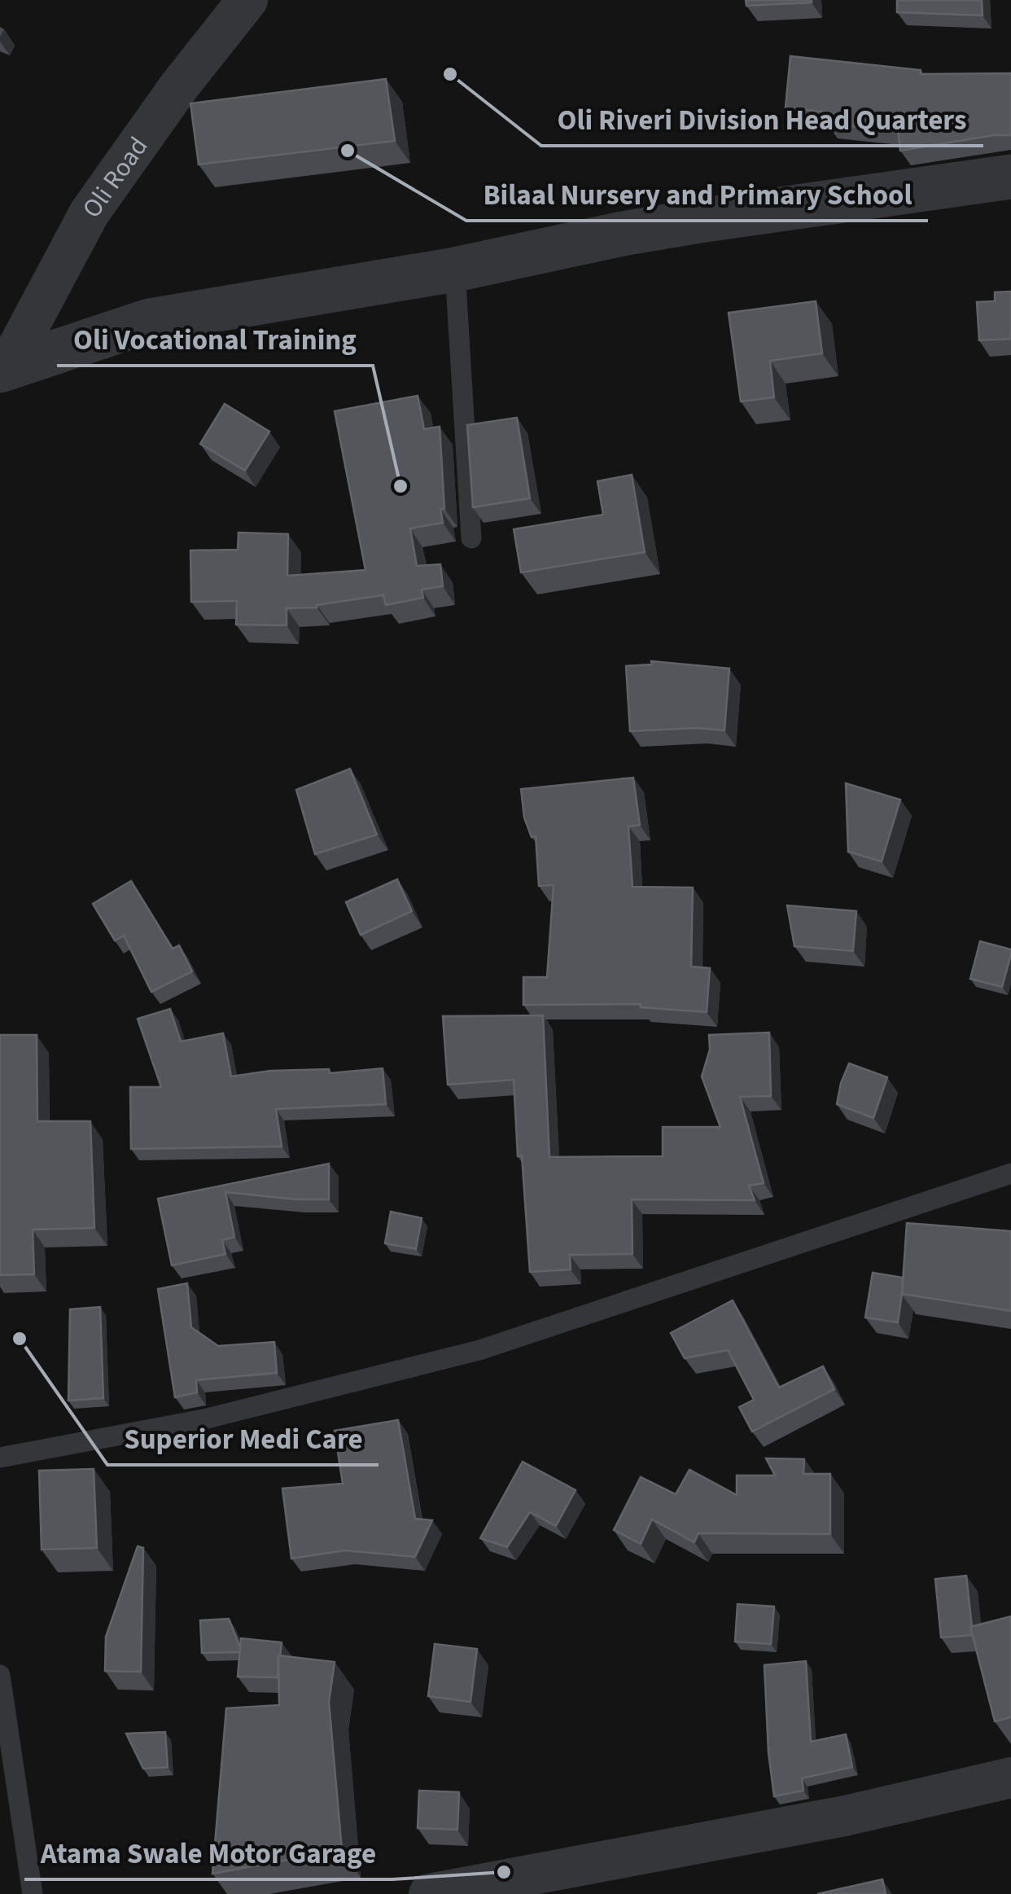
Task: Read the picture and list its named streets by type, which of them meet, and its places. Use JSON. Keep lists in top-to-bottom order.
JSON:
{
  "streets": {
    "street": ["Oli Road"]
  },
  "places": [
    "Oli Riveri Division Head Quarters",
    "Bilaal Nursery and Primary School",
    "Oli Vocational Training",
    "Superior Medi Care",
    "Atama Swale Motor Garage"
  ]
}
